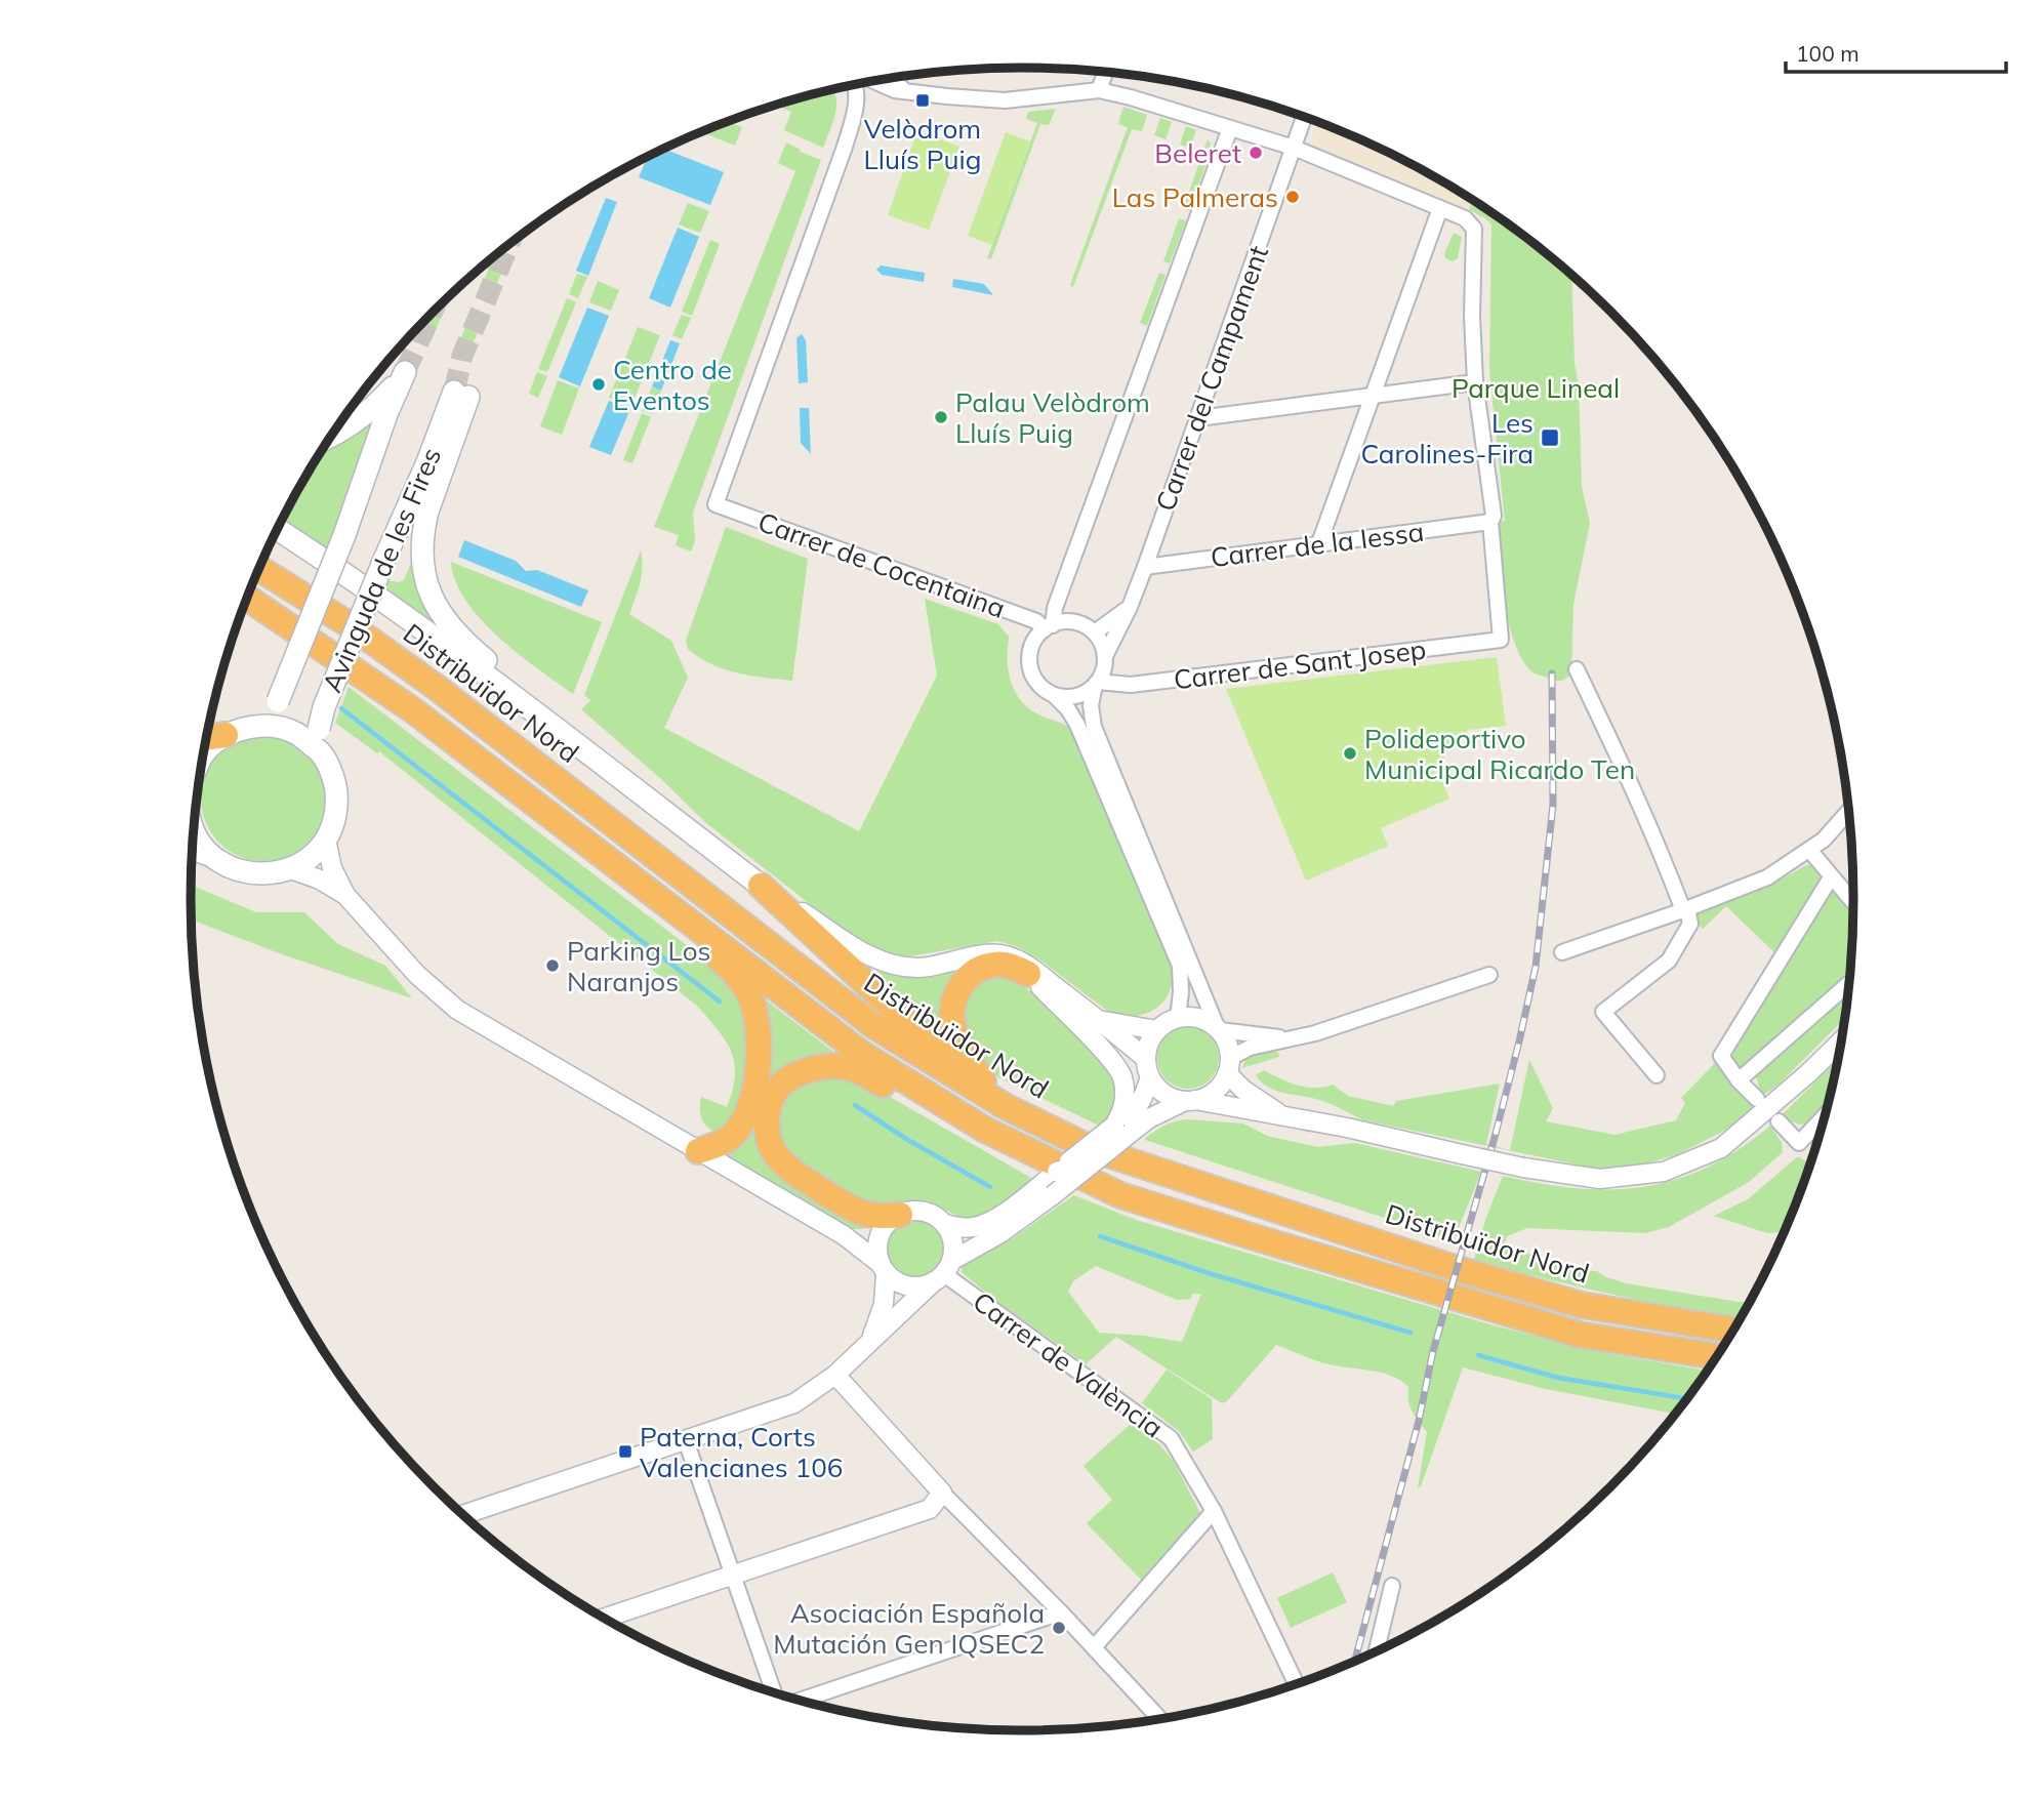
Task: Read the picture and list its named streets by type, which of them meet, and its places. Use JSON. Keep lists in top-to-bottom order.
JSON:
{
  "streets": {
    "highway": ["Distribuïdor Nord"],
    "main road": ["Avinguda de les Fires"],
    "street": [
      "Carrer del Campament",
      "Carrer de la Iessa",
      "Carrer de Cocentaina",
      "Carrer de Sant Josep",
      "Carrer de València"
    ]
  },
  "crossings": [
    ["Carrer del Campament", "Carrer de la Iessa"],
    ["Carrer del Campament", "Carrer de Cocentaina"],
    ["Carrer del Campament", "Carrer de Sant Josep"],
    ["Carrer de la Iessa", "Carrer de Sant Josep"],
    ["Carrer de Cocentaina", "Carrer de Sant Josep"]
  ],
  "parks": ["Parque Lineal"],
  "places": {
    "transit": ["Velòdrom Lluís Puig", "Les Carolines-Fira", "Paterna, Corts Valencianes 106"],
    "other": [
      "Beleret",
      "Las Palmeras",
      "Centro de Eventos",
      "Palau Velòdrom Lluís Puig",
      "Polideportivo Municipal Ricardo Ten",
      "Parking Los Naranjos",
      "Asociación Española Mutación Gen IQSEC2"
    ]
  },
  "scale_bar": "100 m"
}
